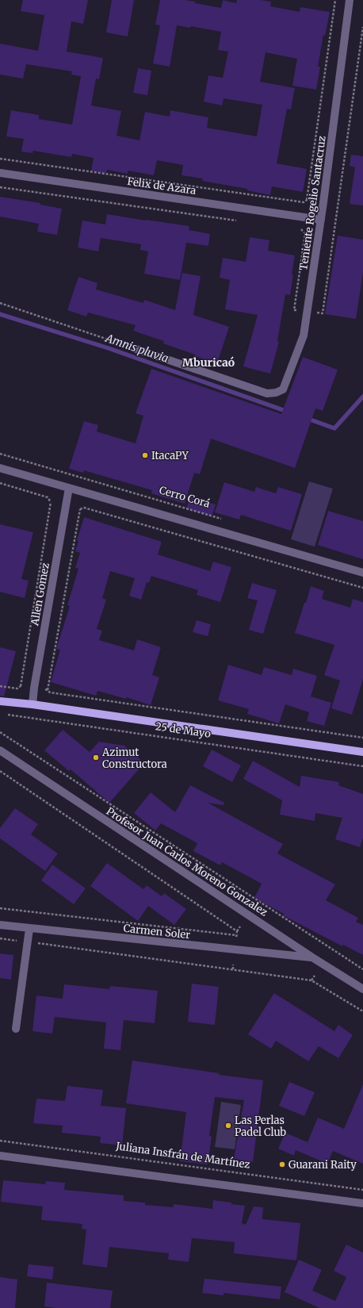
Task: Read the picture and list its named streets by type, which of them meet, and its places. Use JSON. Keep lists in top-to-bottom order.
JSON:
{
  "streets": {
    "main road": ["25 de Mayo"],
    "street": [
      "Felix de Azara",
      "Teniente Rogelio Santacruz",
      "Allen Gomez",
      "Profesor Juan Carlos Moreno Gonzalez",
      "Carmen Soler"
    ],
    "path": ["Cerro Corá", "Juliana Insfrán de Martínez"]
  },
  "crossings": [
    ["Felix de Azara", "Teniente Rogelio Santacruz"],
    ["Allen Gomez", "25 de Mayo"],
    ["Profesor Juan Carlos Moreno Gonzalez", "Carmen Soler"]
  ],
  "districts": ["Mburicaó"],
  "water": ["Amnis pluvia"],
  "places": [
    "ItacaPY",
    "Azimut Constructora",
    "Las Perlas Padel Club",
    "Guarani Raity"
  ]
}
